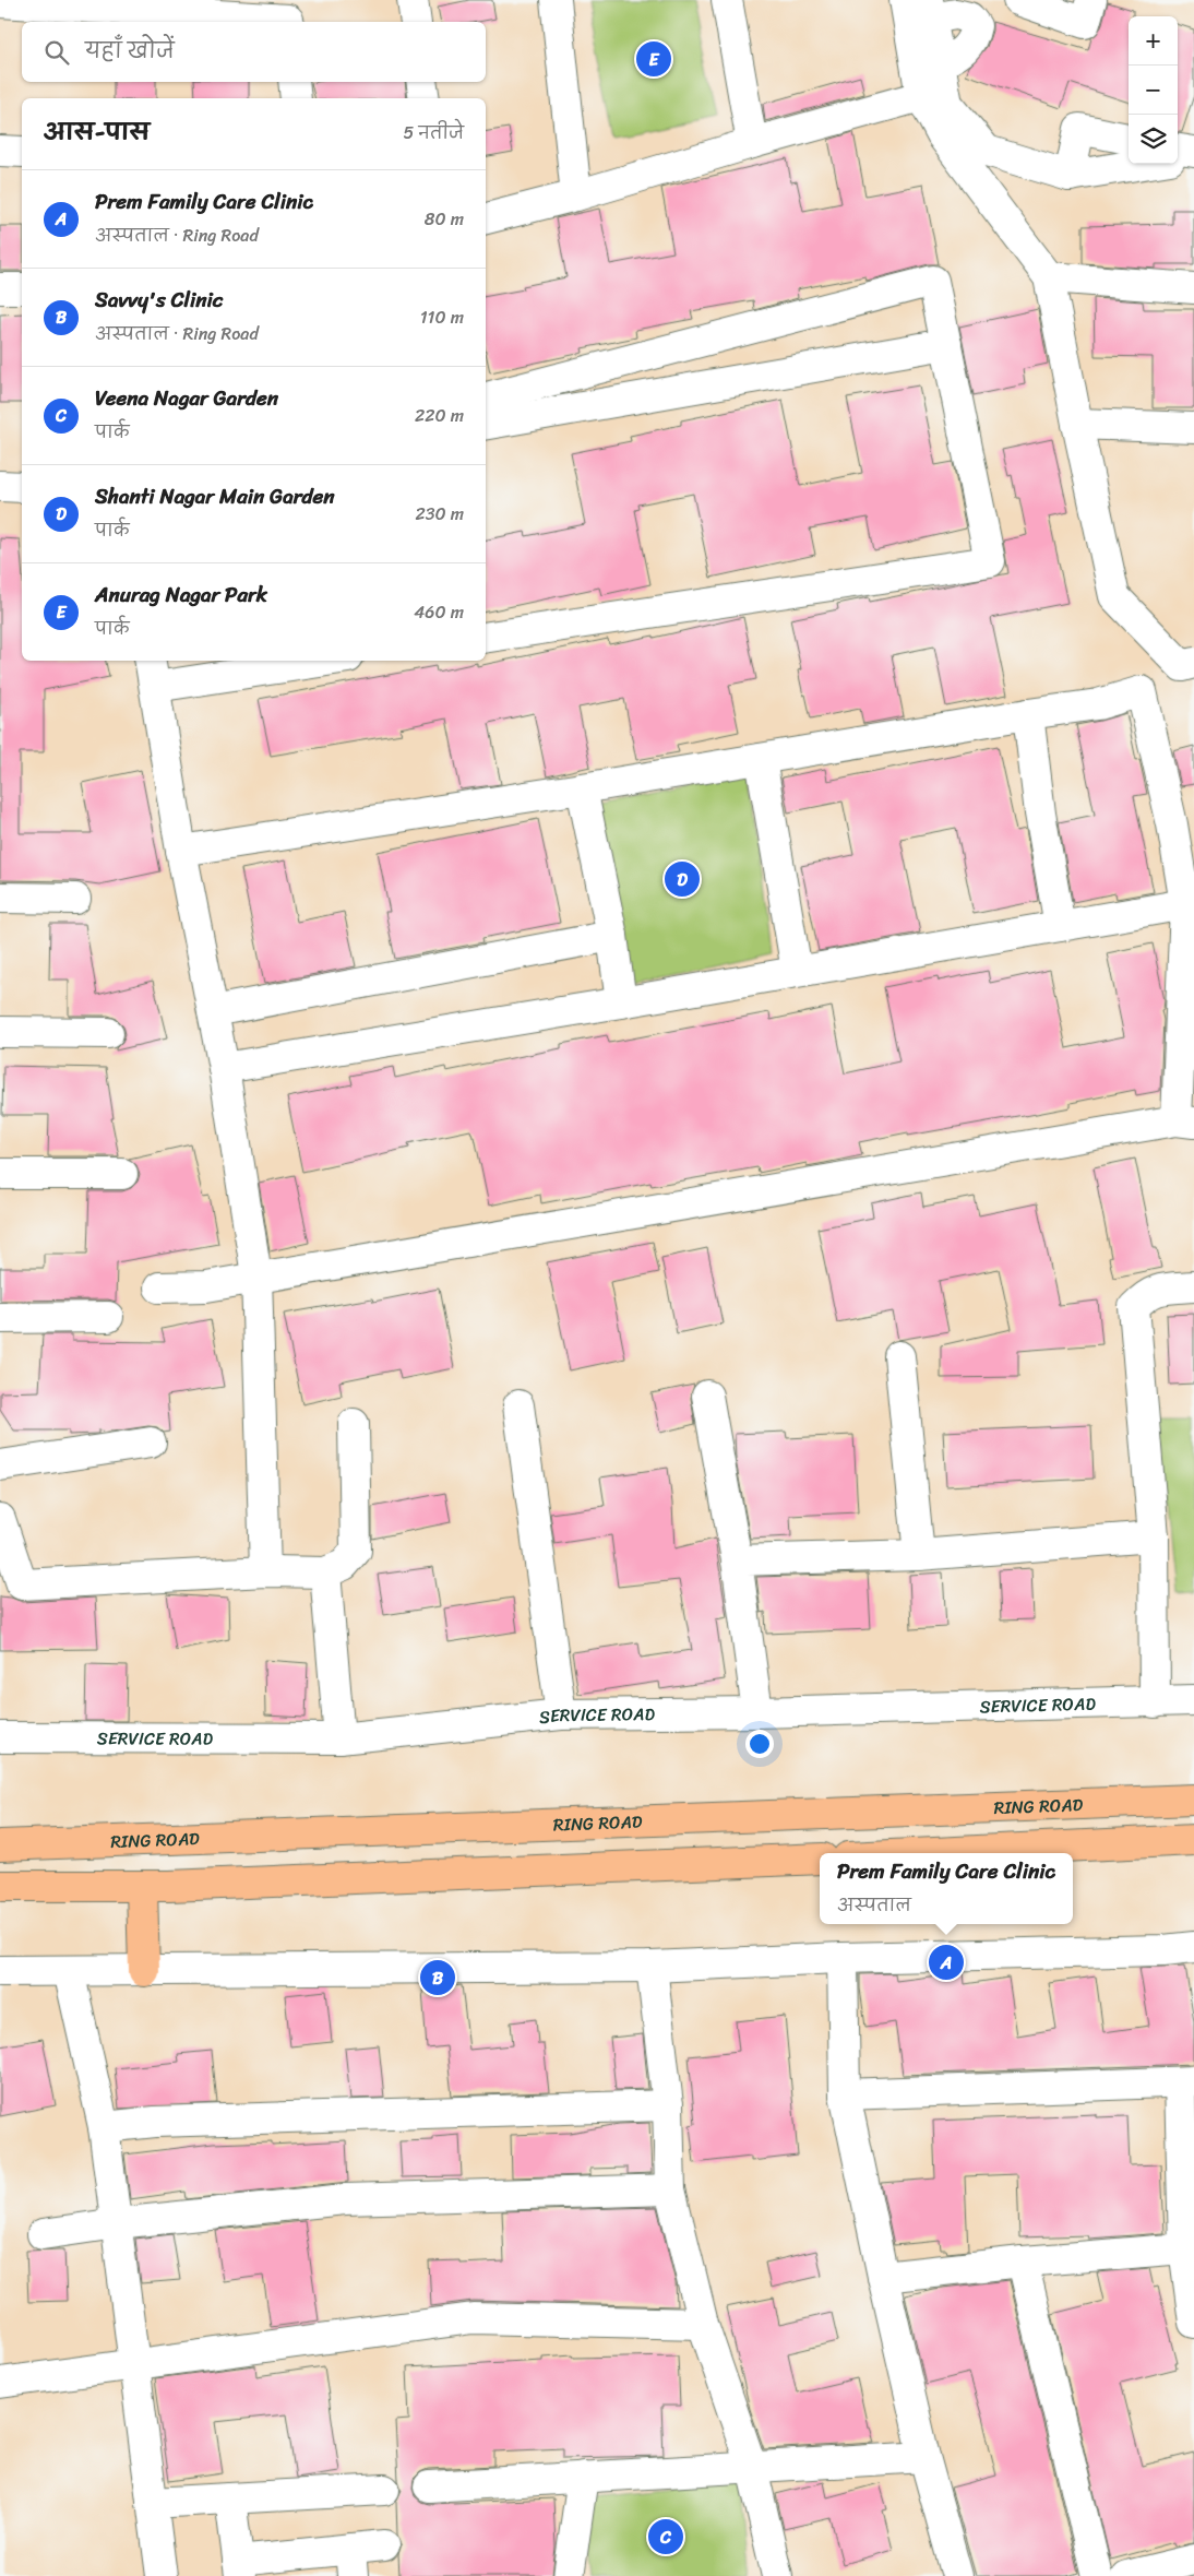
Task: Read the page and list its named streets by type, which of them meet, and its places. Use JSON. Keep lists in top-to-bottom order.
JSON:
{
  "streets": {
    "main road": ["RING ROAD"],
    "street": ["SERVICE ROAD"]
  },
  "page": {
    "map_buttons": ["+", "−"],
    "search": "यहाँ खोजें",
    "pins": [
      "E",
      "D",
      "A",
      "B",
      "C"
    ],
    "heading": ["आस-पास", "5 नतीजे"],
    "list": [
      {
        "mark": "A",
        "name": "Prem Family Care Clinic",
        "note": "अस्पताल · Ring Road",
        "value": "80 m"
      },
      {
        "mark": "B",
        "name": "Savvy's Clinic",
        "note": "अस्पताल · Ring Road",
        "value": "110 m"
      },
      {
        "mark": "C",
        "name": "Veena Nagar Garden",
        "note": "पार्क",
        "value": "220 m"
      },
      {
        "mark": "D",
        "name": "Shanti Nagar Main Garden",
        "note": "पार्क",
        "value": "230 m"
      },
      {
        "mark": "E",
        "name": "Anurag Nagar Park",
        "note": "पार्क",
        "value": "460 m"
      }
    ],
    "popup": ["Prem Family Care Clinic", "अस्पताल"]
  }
}
